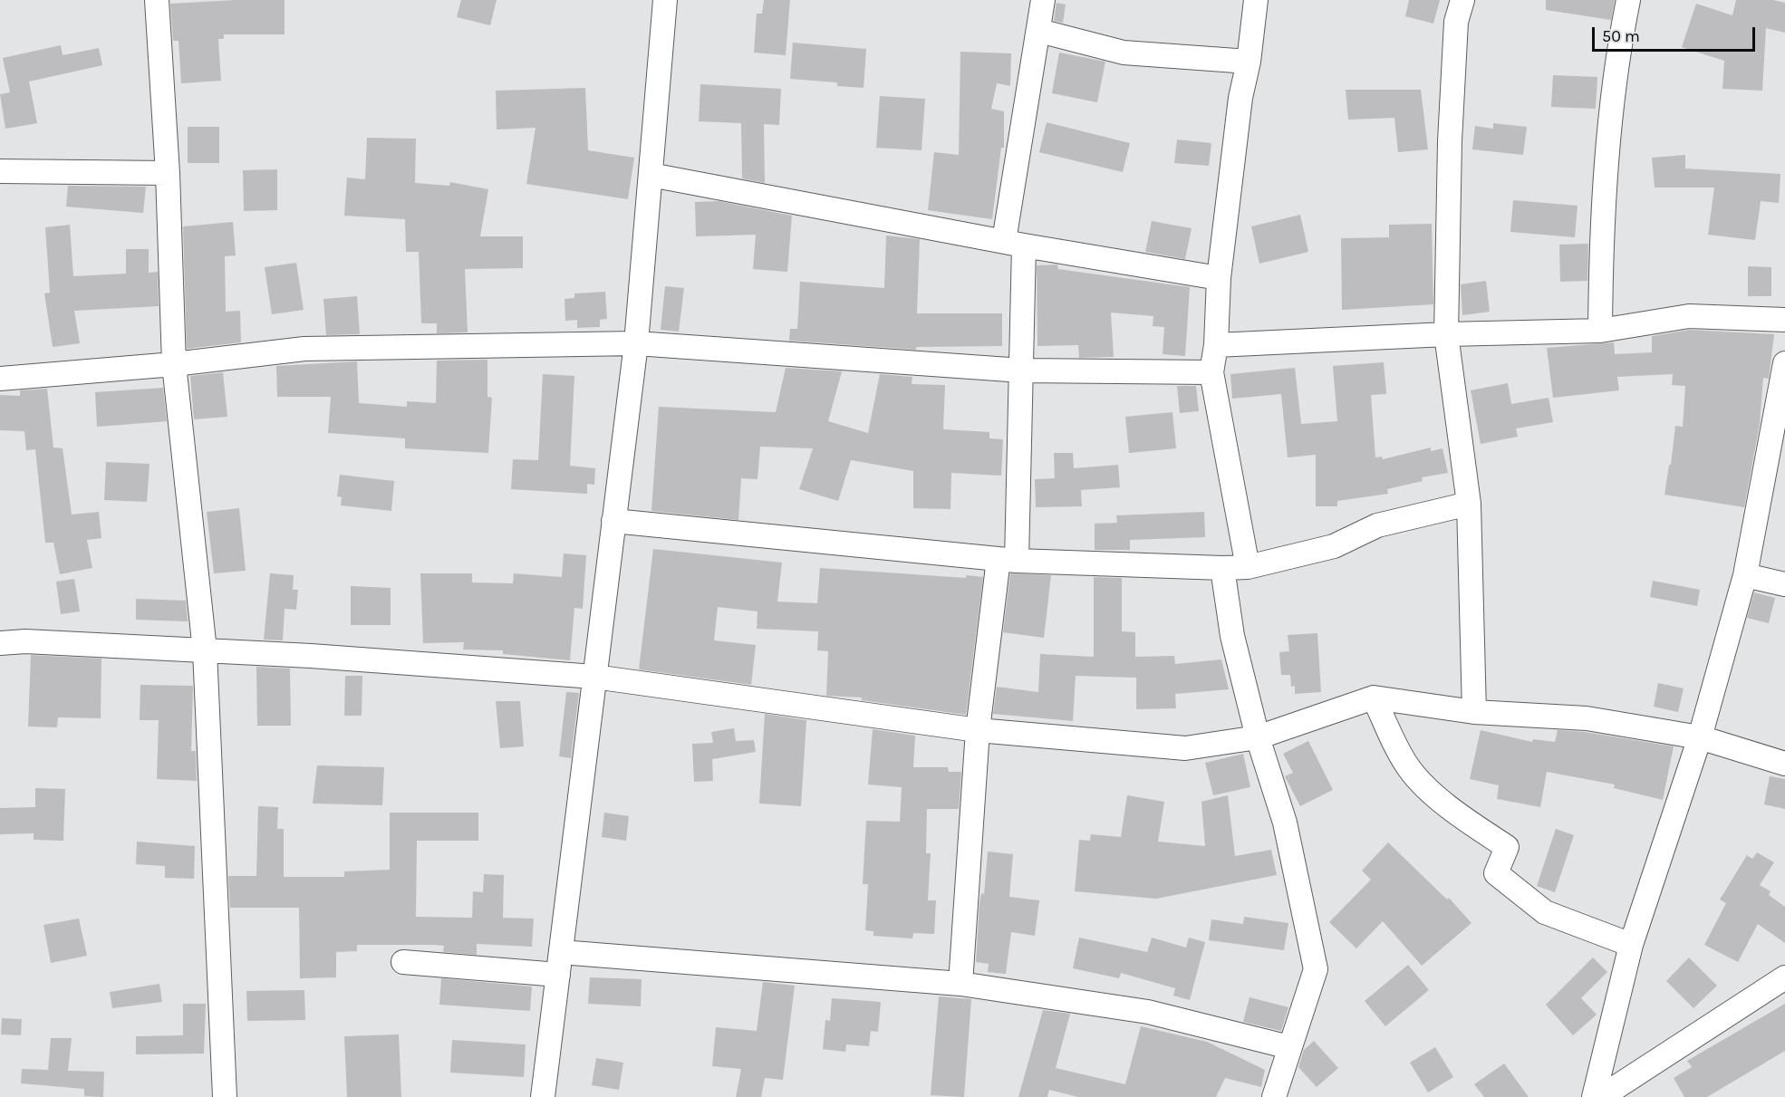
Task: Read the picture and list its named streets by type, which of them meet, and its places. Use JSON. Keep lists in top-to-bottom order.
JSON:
{
  "scale_bar": "50 m"
}
